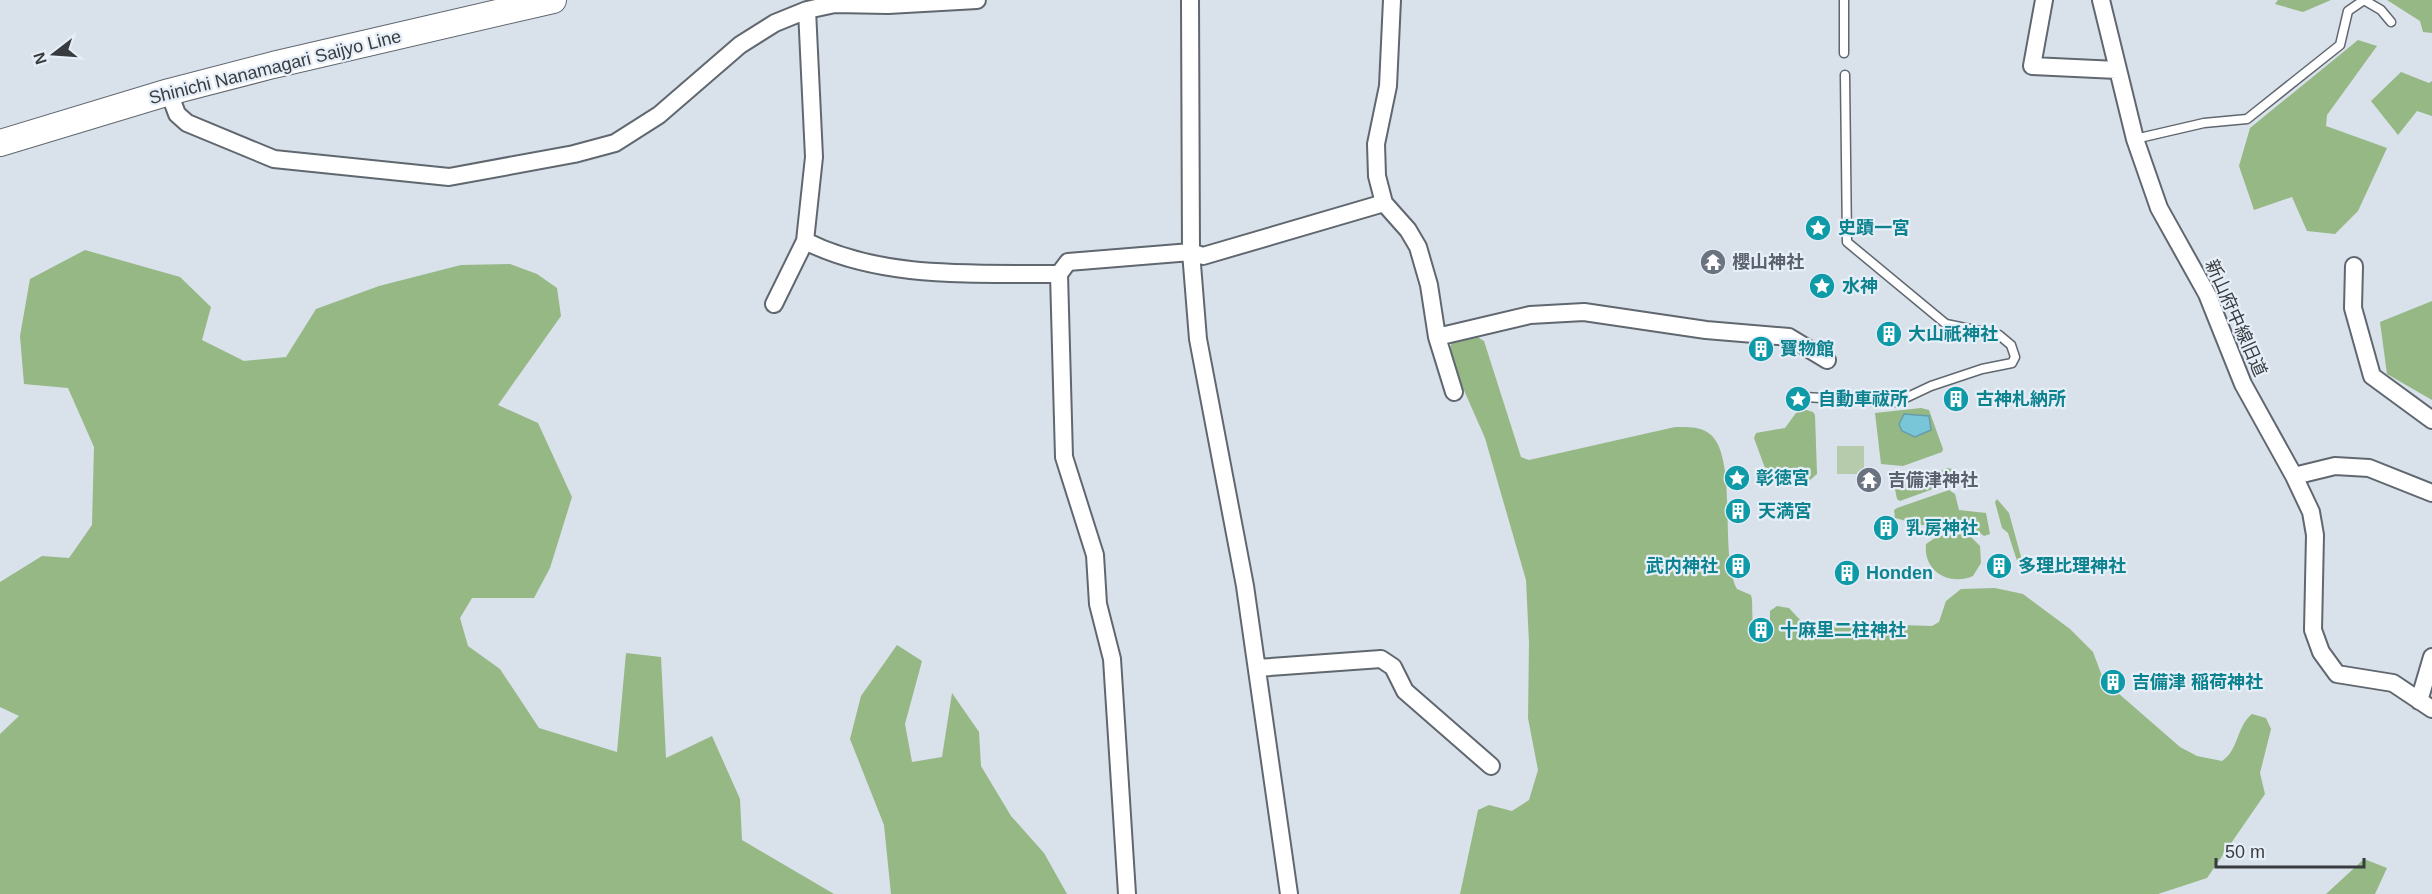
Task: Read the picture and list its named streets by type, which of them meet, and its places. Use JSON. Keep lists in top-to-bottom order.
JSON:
{
  "streets": {
    "main road": ["Shinichi Nanamagari Saijyo Line"],
    "street": ["新山府中線旧道"]
  },
  "places": {
    "place": [
      "史蹟一宮",
      "水神",
      "自動車祓所",
      "彰徳宮"
    ],
    "temple": ["櫻山神社", "吉備津神社"],
    "building": [
      "大山祇神社",
      "寶物館",
      "古神札納所",
      "天満宮",
      "乳房神社",
      "武内神社",
      "多理比理神社",
      "Honden",
      "十麻里二柱神社",
      "吉備津 稲荷神社"
    ]
  },
  "scale_bar": "50 m",
  "north": "left"
}
